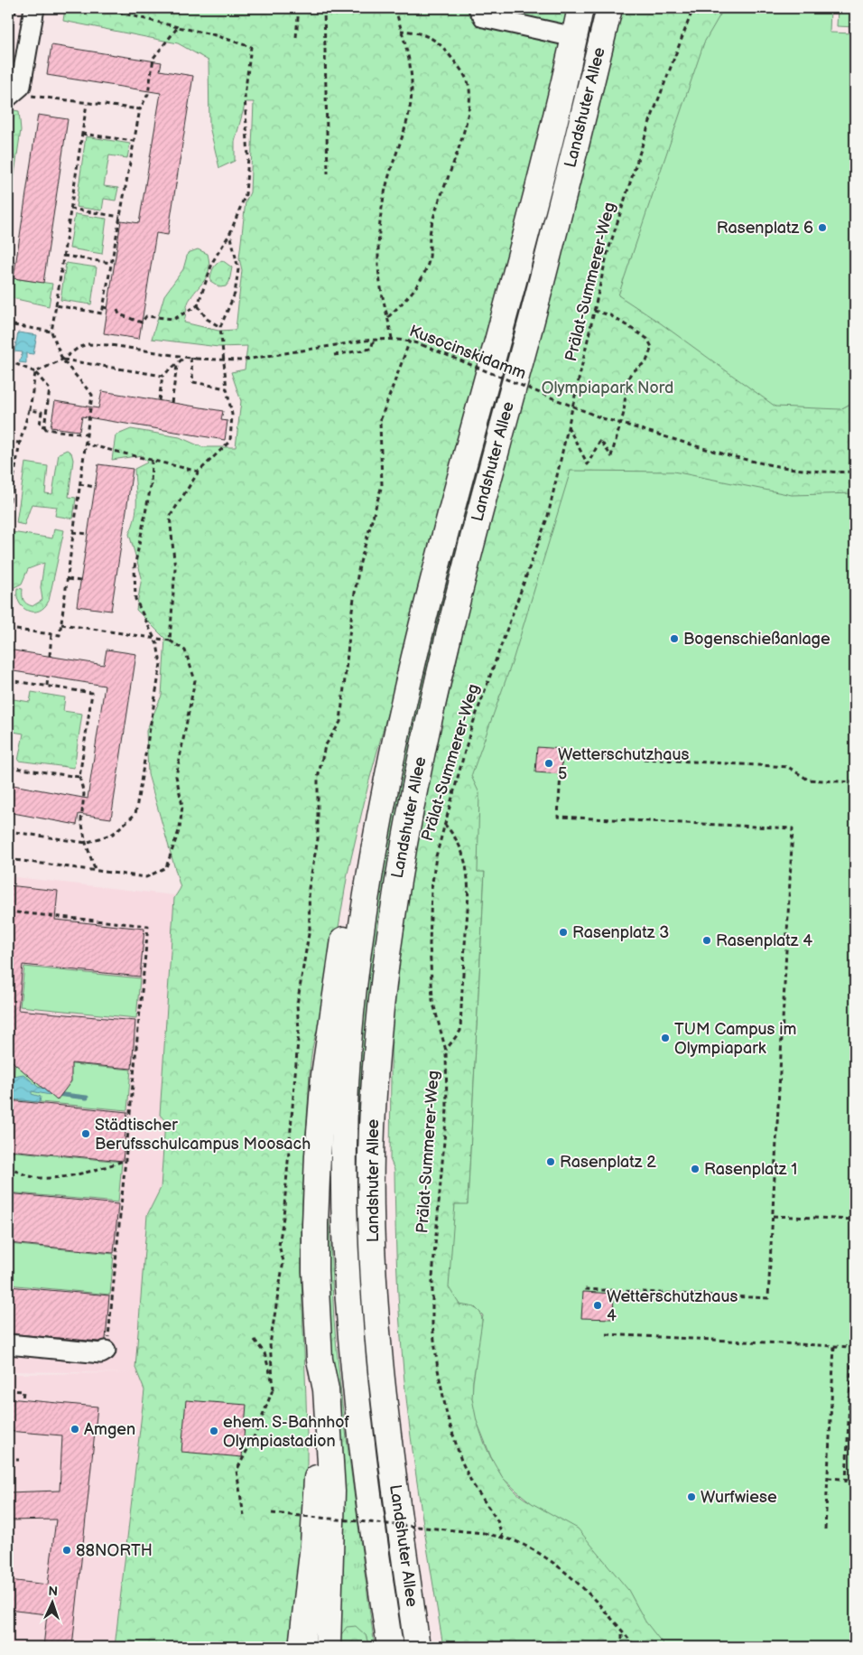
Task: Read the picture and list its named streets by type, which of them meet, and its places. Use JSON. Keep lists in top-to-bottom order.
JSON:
{
  "streets": {
    "highway": ["Landshuter Allee"],
    "path": ["Prälat-Summerer-Weg", "Kusocinskidamm"]
  },
  "parks": ["Olympiapark Nord"],
  "places": [
    "Rasenplatz 6",
    "Bogenschießanlage",
    "Wetterschutzhaus 5",
    "Rasenplatz 3",
    "Rasenplatz 4",
    "TUM Campus im Olympiapark",
    "Städtischer Berufsschulcampus Moosach",
    "Rasenplatz 2",
    "Rasenplatz 1",
    "Wetterschutzhaus 4",
    "Amgen",
    "ehem. S-Bahnhof Olympiastadion",
    "Wurfwiese",
    "88NORTH"
  ],
  "north": "top"
}
